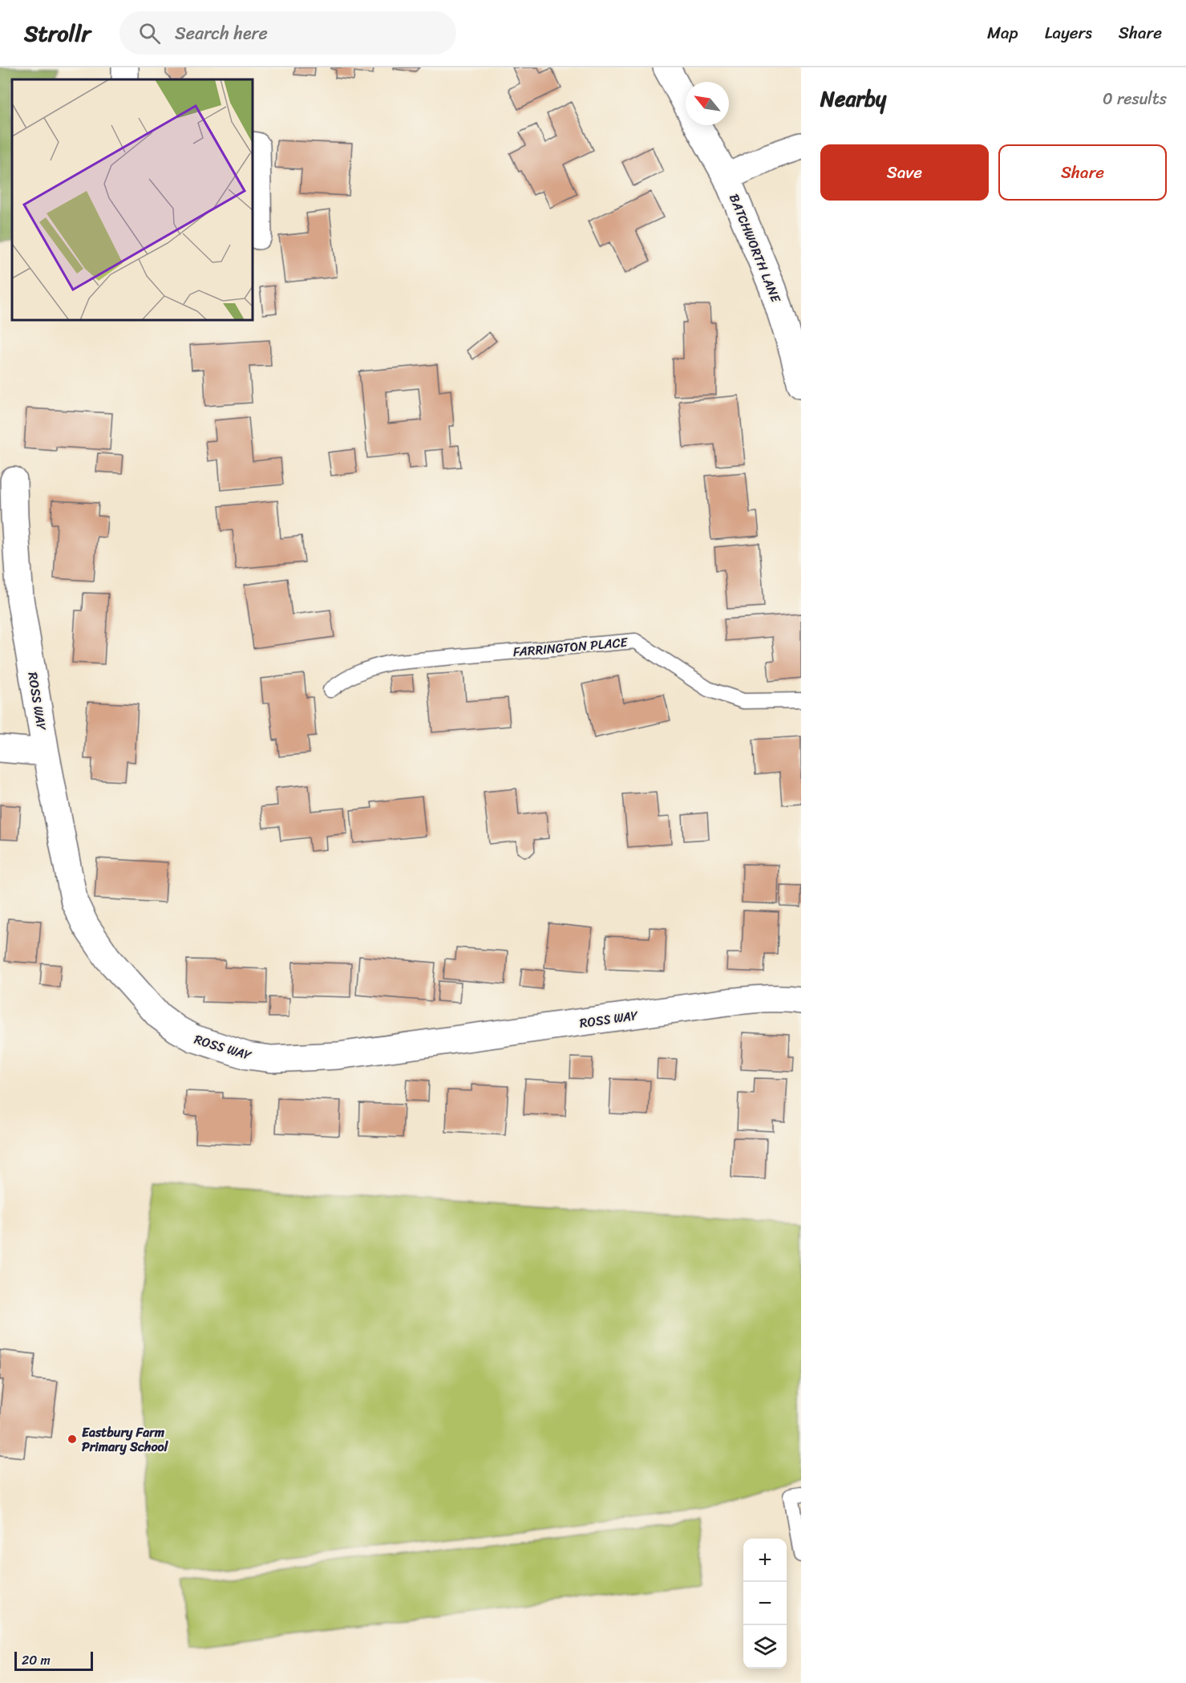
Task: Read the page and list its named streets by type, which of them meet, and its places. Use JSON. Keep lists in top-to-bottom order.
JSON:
{
  "streets": {
    "street": ["BATCHWORTH LANE", "ROSS WAY"],
    "lane": ["FARRINGTON PLACE"]
  },
  "places": ["Eastbury Farm Primary School"],
  "scale_bar": "20 m",
  "north": "top left",
  "page": {
    "header": "Strollr",
    "search": "Search here",
    "nav": ["Map", "Layers", "Share"],
    "heading": ["Nearby", "0 results"],
    "buttons": ["Save", "Share"],
    "map_buttons": ["+", "−"],
    "scale": "20 m"
  }
}
